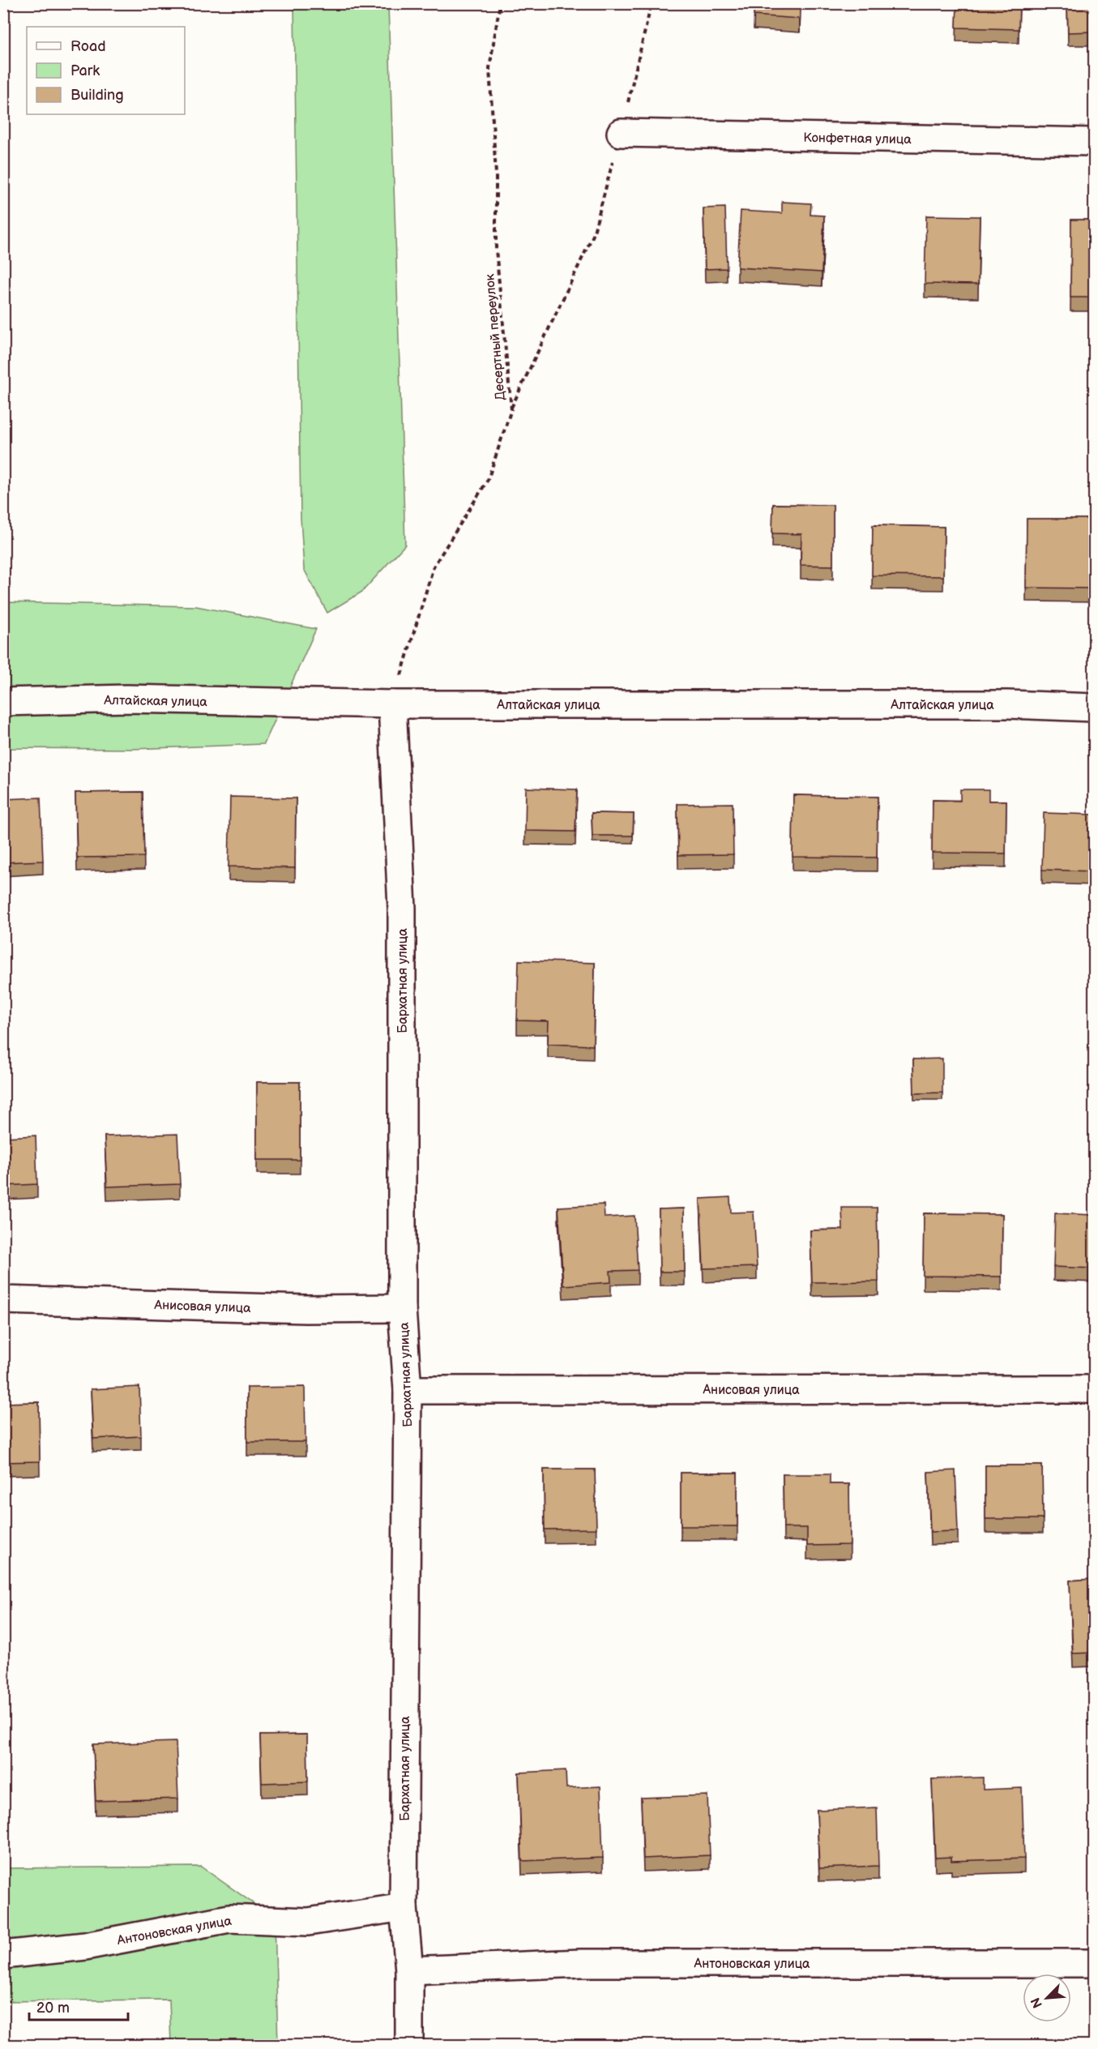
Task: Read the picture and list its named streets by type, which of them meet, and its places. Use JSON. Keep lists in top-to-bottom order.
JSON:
{
  "streets": {
    "street": [
      "Конфетная улица",
      "Алтайская улица",
      "Бархатная улица",
      "Анисовая улица",
      "Антоновская улица"
    ],
    "path": ["Десертный переулок"]
  },
  "crossings": [
    ["Десертный переулок", "Алтайская улица"],
    ["Десертный переулок", "Бархатная улица"],
    ["Алтайская улица", "Бархатная улица"],
    ["Бархатная улица", "Анисовая улица"],
    ["Бархатная улица", "Антоновская улица"]
  ],
  "legend": ["Road", "Park", "Building"],
  "scale_bar": "20 m",
  "north": "bottom left"
}
